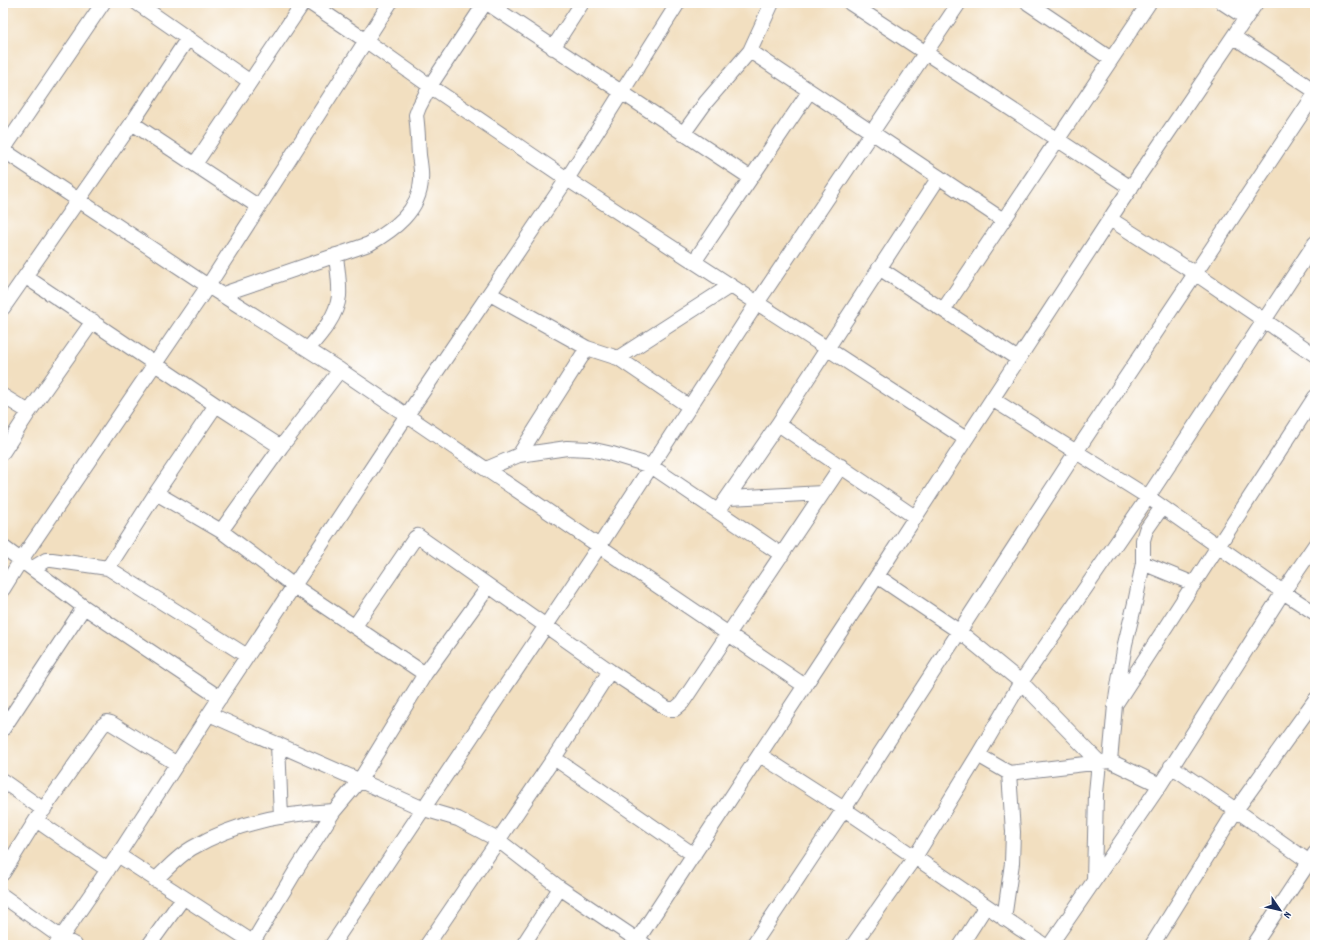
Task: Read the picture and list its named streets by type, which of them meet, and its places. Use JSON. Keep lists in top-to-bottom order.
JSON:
{
  "north": "bottom right"
}
